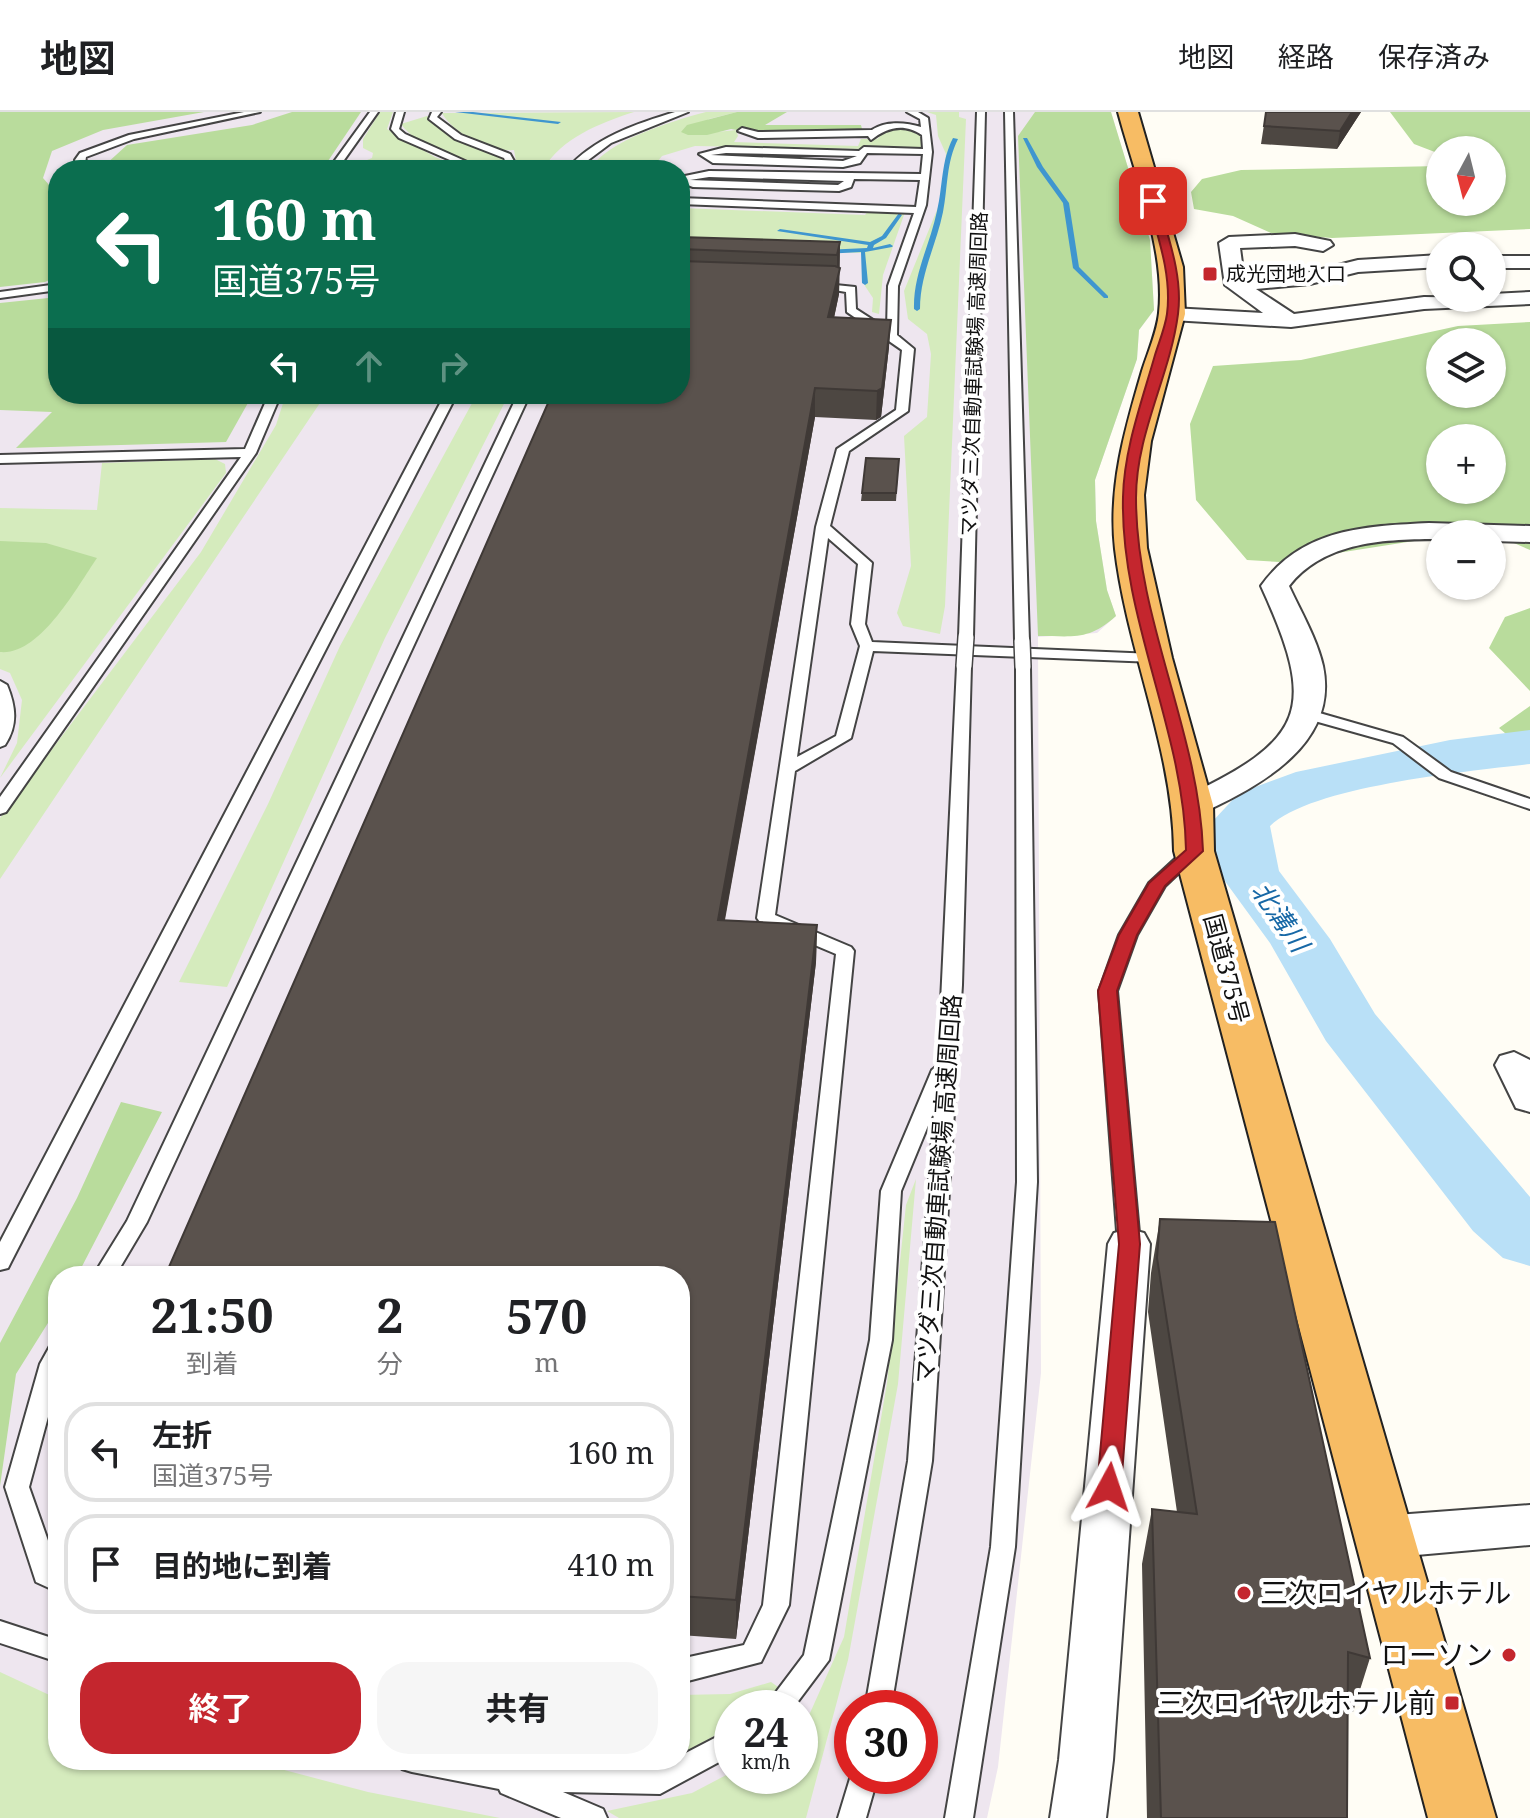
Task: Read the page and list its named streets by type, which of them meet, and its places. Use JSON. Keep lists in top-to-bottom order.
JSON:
{
  "streets": {
    "highway": ["国道375号"],
    "lane": ["マツダ三次自動車試験場 高速周回路"]
  },
  "water": ["北溝川"],
  "places": {
    "transit": ["成光団地入口", "三次ロイヤルホテル前"],
    "other": ["三次ロイヤルホテル", "ローソン"]
  },
  "north": "bottom",
  "page": {
    "header": "地図",
    "nav": ["地図", "経路", "保存済み"],
    "map_buttons": ["+", "−"],
    "turn": ["160 m", "国道375号"],
    "eta": [
      "21:50",
      "到着",
      "2",
      "分",
      "570",
      "m"
    ],
    "list": [
      {
        "name": "左折",
        "note": "国道375号",
        "value": "160 m"
      },
      {
        "name": "目的地に到着",
        "value": "410 m"
      }
    ],
    "buttons": ["終了", "共有"],
    "speed": "24 km/h",
    "limit": "30"
  }
}
